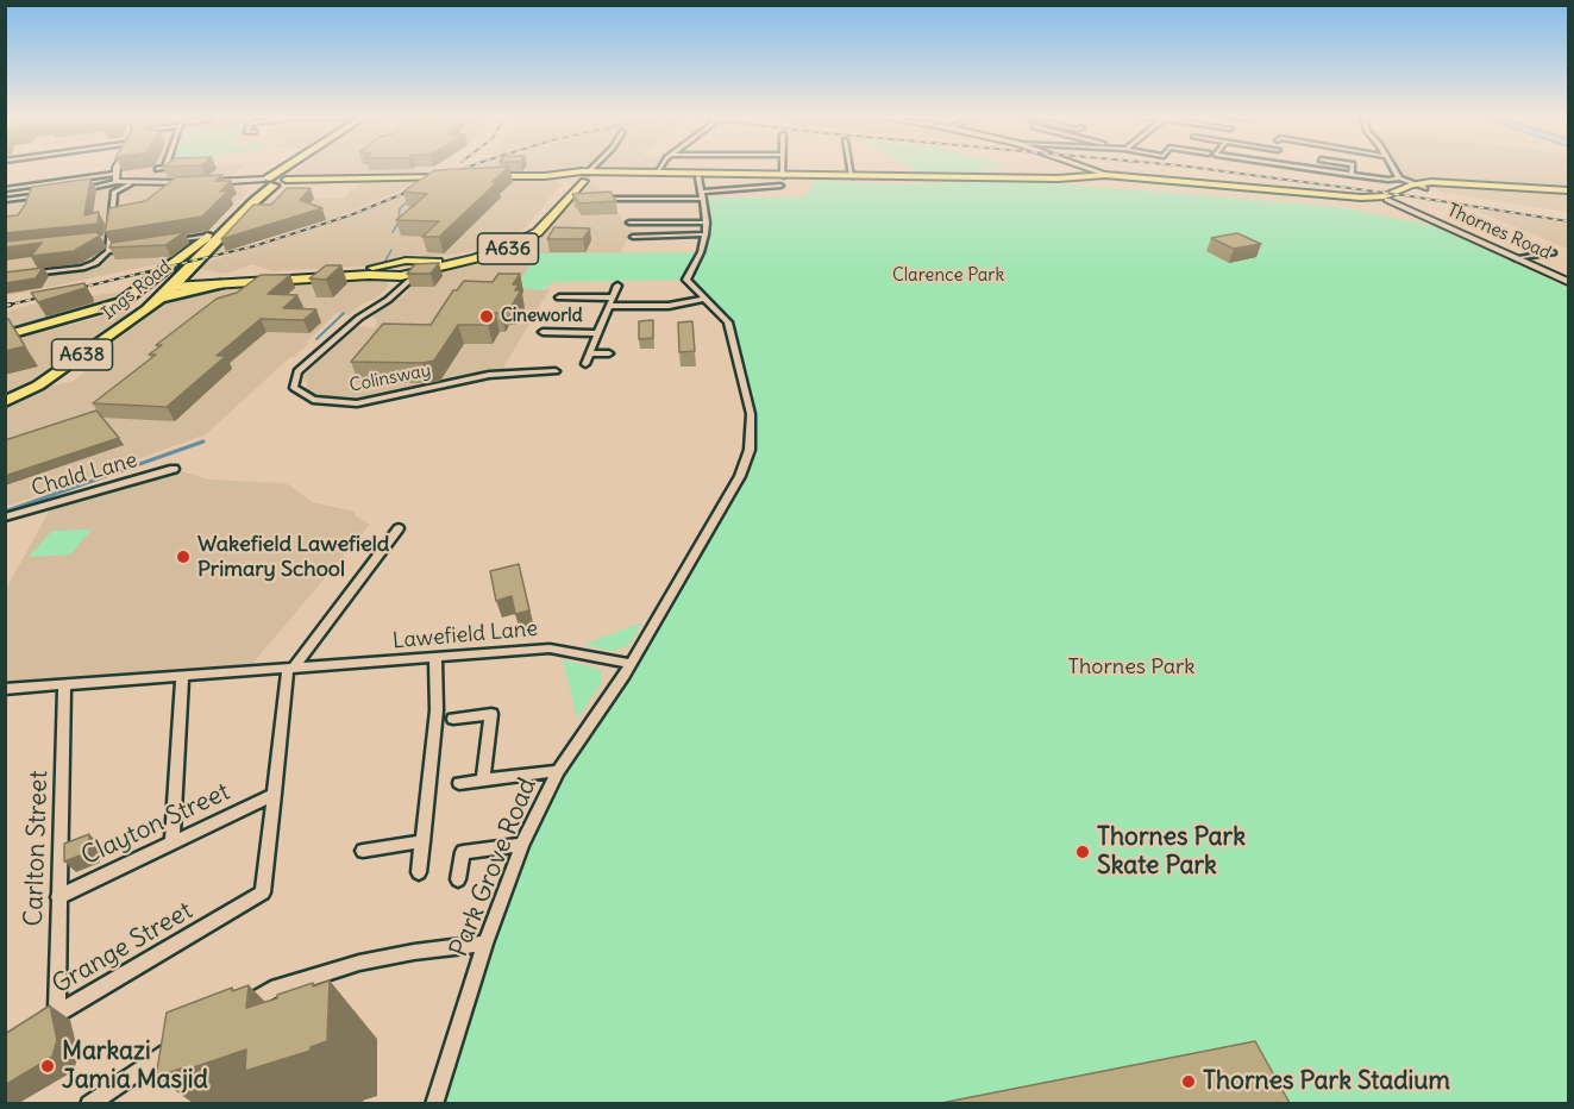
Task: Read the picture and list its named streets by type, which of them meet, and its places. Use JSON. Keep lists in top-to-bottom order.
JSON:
{
  "streets": {
    "highway": ["Ings Road", "A638"],
    "main road": ["A636"],
    "street": [
      "Thornes Road",
      "Colinsway",
      "Chald Lane",
      "Lawefield Lane",
      "Clayton Street",
      "Carlton Street",
      "Park Grove Road",
      "Grange Street"
    ]
  },
  "crossings": [
    ["A636", "Colinsway"],
    ["Ings Road", "A638"],
    ["Lawefield Lane", "Carlton Street"],
    ["Lawefield Lane", "Park Grove Road"],
    ["Clayton Street", "Carlton Street"],
    ["Carlton Street", "Grange Street"]
  ],
  "parks": ["Clarence Park", "Thornes Park"],
  "places": [
    "Cineworld",
    "Wakefield Lawefield Primary School",
    "Thornes Park Skate Park",
    "Markazi Jamia Masjid",
    "Thornes Park Stadium"
  ]
}
